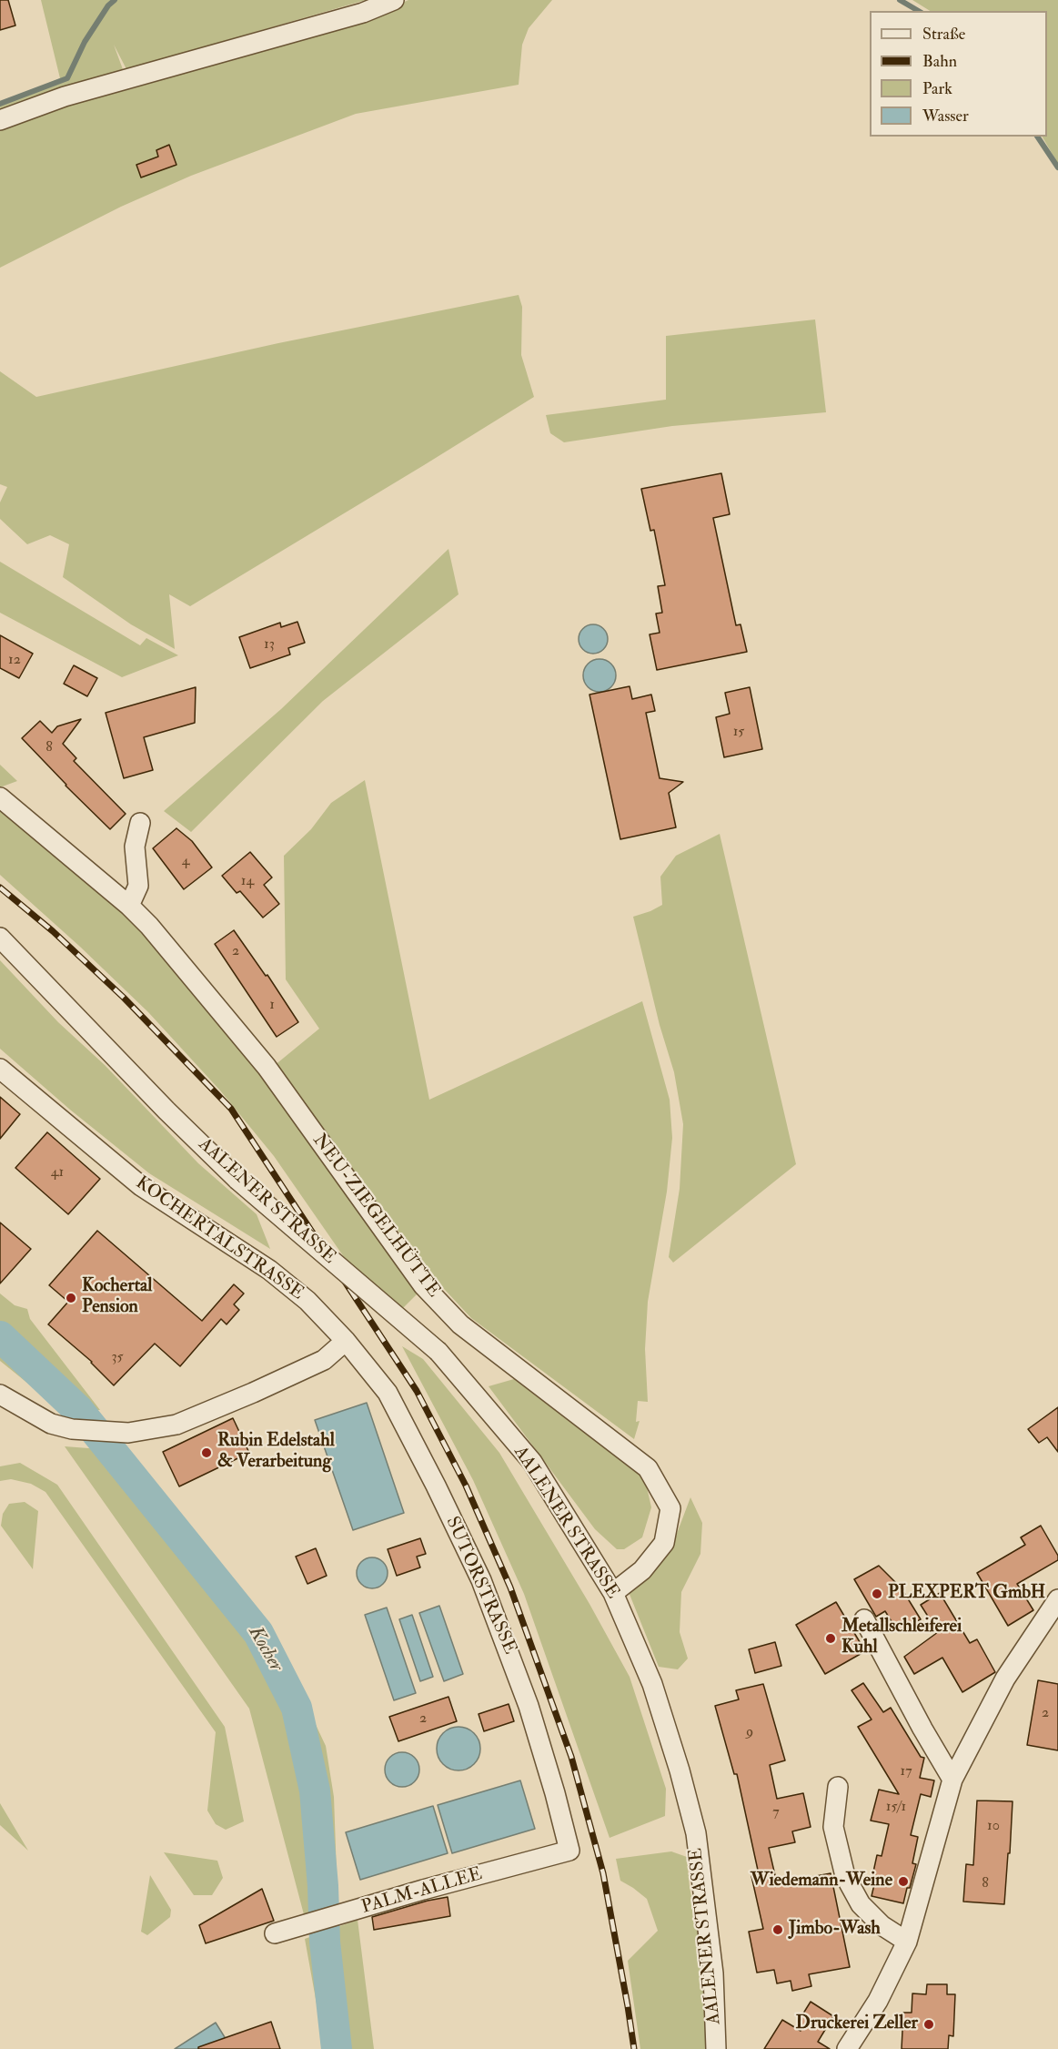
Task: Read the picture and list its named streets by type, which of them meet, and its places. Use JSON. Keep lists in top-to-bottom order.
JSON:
{
  "streets": {
    "street": [
      "AALENER STRASSE",
      "NEU-ZIEGELHÜTTE",
      "KOCHERTALSTRASSE",
      "SUTORSTRASSE",
      "PALM-ALLEE"
    ]
  },
  "crossings": [
    ["AALENER STRASSE", "NEU-ZIEGELHÜTTE"],
    ["KOCHERTALSTRASSE", "SUTORSTRASSE"],
    ["SUTORSTRASSE", "PALM-ALLEE"]
  ],
  "water": ["Kocher"],
  "places": [
    "Kochertal Pension",
    "Rubin Edelstahl & Verarbeitung",
    "PLEXPERT GmbH",
    "Metallschleiferei Kuhl",
    "Wiedemann-Weine",
    "Jimbo-Wash",
    "Druckerei Zeller"
  ],
  "house_numbers": [
    "13",
    "12",
    "15",
    "8",
    "4",
    "14",
    "2",
    "1",
    "41",
    "35",
    "2",
    "2",
    "9",
    "17",
    "15/1",
    "7",
    "10",
    "8"
  ],
  "legend": [
    "Straße",
    "Bahn",
    "Park",
    "Wasser"
  ]
}
